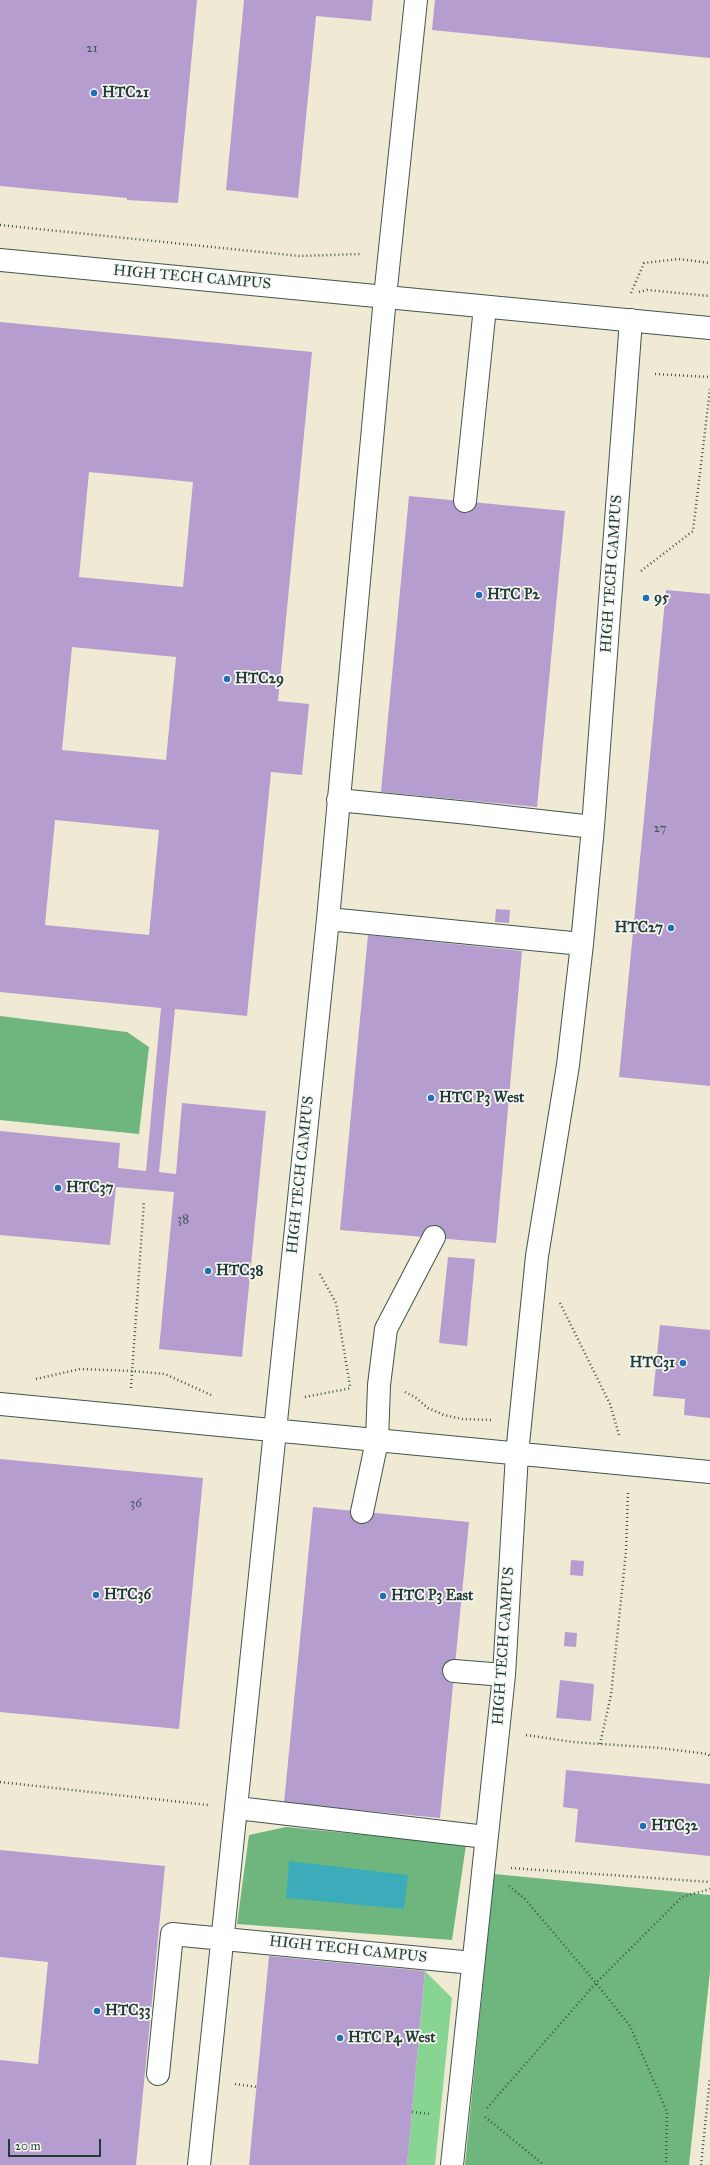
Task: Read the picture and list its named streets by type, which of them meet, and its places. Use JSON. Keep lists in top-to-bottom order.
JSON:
{
  "streets": {
    "street": ["HIGH TECH CAMPUS"]
  },
  "places": [
    "HTC21",
    "HTC P2",
    "95",
    "HTC29",
    "HTC27",
    "HTC P3 West",
    "HTC37",
    "HTC38",
    "HTC31",
    "HTC36",
    "HTC P3 East",
    "HTC32",
    "HTC33",
    "HTC P4 West"
  ],
  "house_numbers": [
    "21",
    "27",
    "38",
    "36"
  ],
  "scale_bar": "20 m"
}
